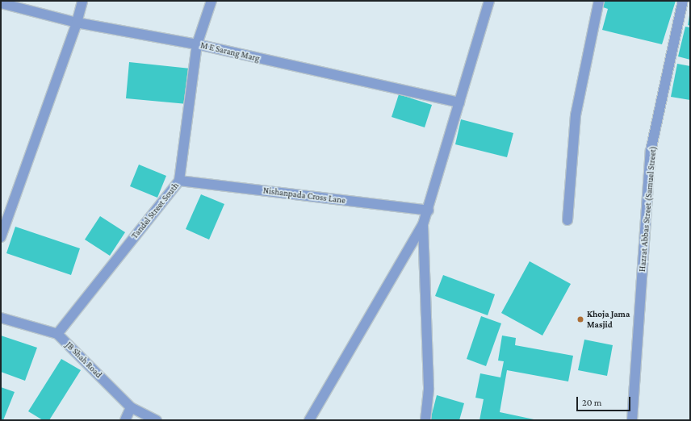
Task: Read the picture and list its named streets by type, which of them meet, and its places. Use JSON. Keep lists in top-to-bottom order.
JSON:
{
  "streets": {
    "street": [
      "M E Sarang Marg",
      "Nishanpada Cross Lane",
      "Hazrat Abbas Street (Samuel Street)",
      "Tandel Street South",
      "JB Shah Road"
    ]
  },
  "crossings": [
    ["M E Sarang Marg", "Tandel Street South"],
    ["Nishanpada Cross Lane", "Tandel Street South"],
    ["Tandel Street South", "JB Shah Road"]
  ],
  "places": ["Khoja Jama Masjid"],
  "scale_bar": "20 m"
}
